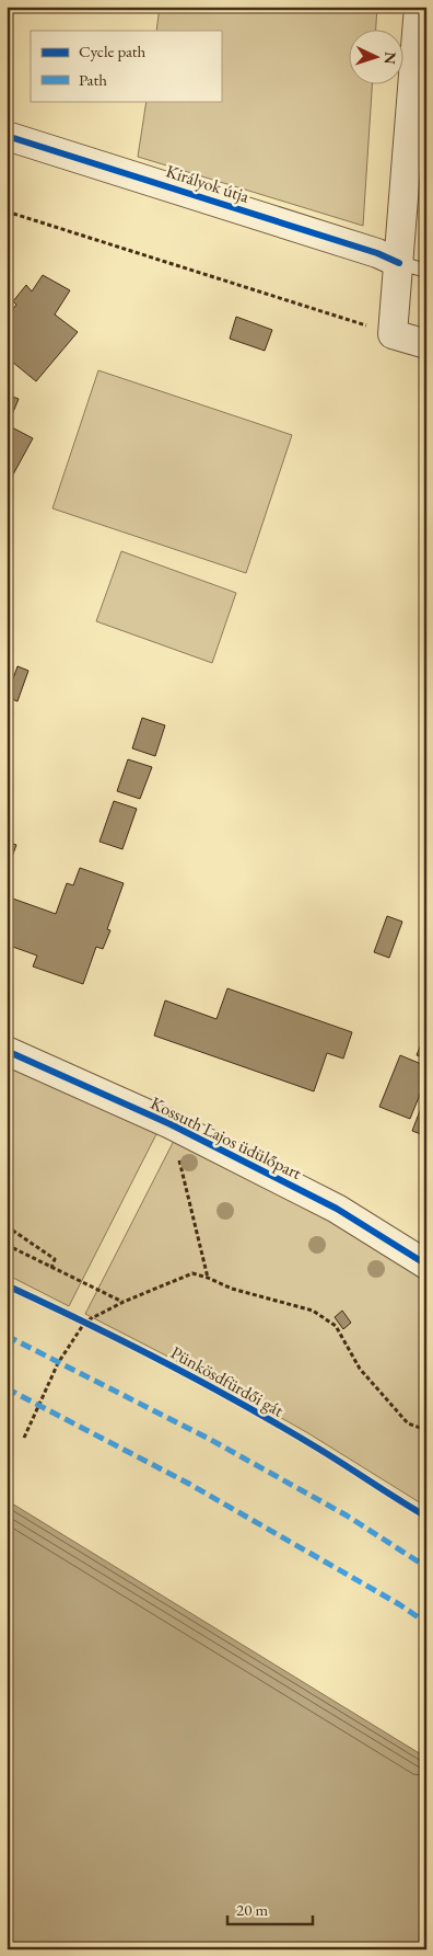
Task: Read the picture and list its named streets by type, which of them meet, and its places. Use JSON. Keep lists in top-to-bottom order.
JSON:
{
  "streets": {
    "street": ["Királyok útja", "Kossuth Lajos üdülőpart"],
    "cycle path": ["Pünkösdfürdői gát"]
  },
  "legend": ["Cycle path", "Path"],
  "scale_bar": "20 m",
  "north": "right"
}
